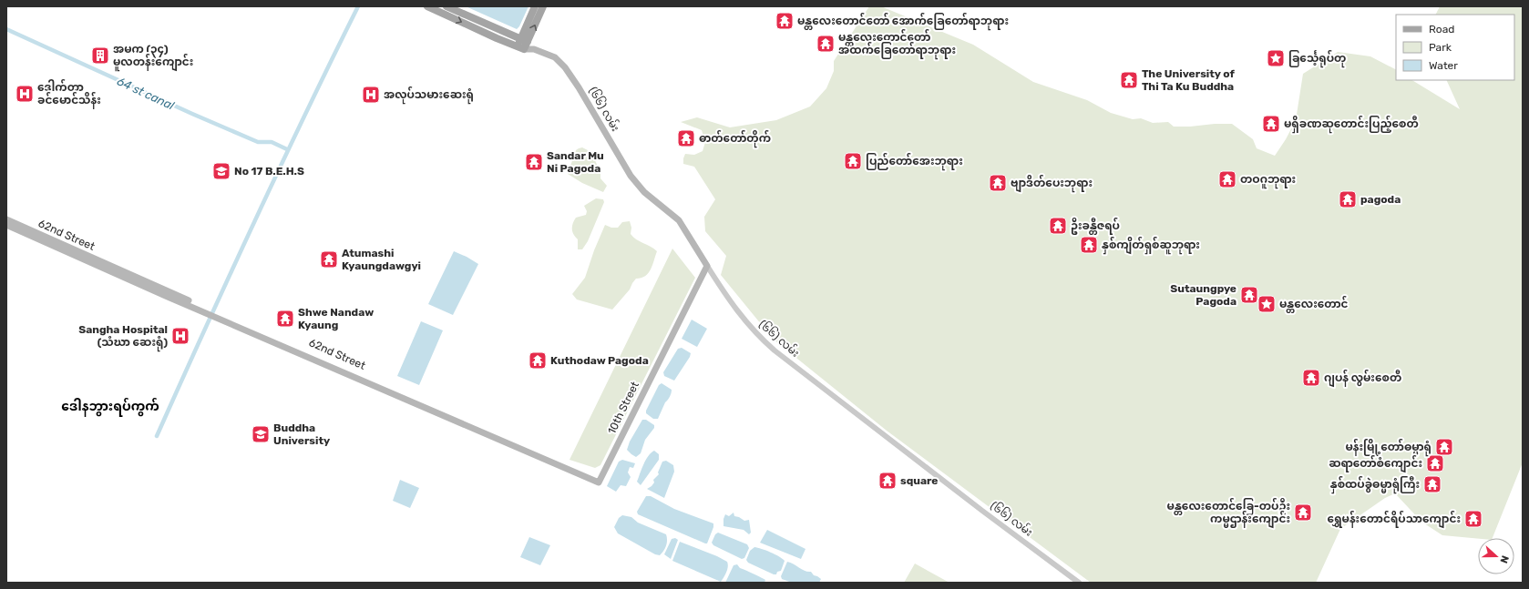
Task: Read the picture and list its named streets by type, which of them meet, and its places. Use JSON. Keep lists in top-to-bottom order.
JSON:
{
  "streets": {
    "main road": ["(၆၆) လမ်း", "62nd Street", "10th Street"]
  },
  "crossings": [
    ["(၆၆) လမ်း", "10th Street"],
    ["62nd Street", "10th Street"]
  ],
  "districts": ["ဒေါနဘွားရပ်ကွက်"],
  "water": ["64 st canal"],
  "places": {
    "temple": [
      "မန္တ‌လေးတောင်တော် အောက်ခြေတော်ရာဘုရား‌",
      "မန္တ‌လေးတောင်တော် အထက်ခြေတော်ရာဘုရား‌",
      "The University of Thi Ta Ku Buddha",
      "မရှိခဏဆုတောင်းပြည့်စေတီ",
      "ဓာတ်တော်တိုက်",
      "ပြည်တော်အေးဘုရား",
      "Sandar Mu Ni Pagoda",
      "တဝဂူဘုရား",
      "ဗျာဒိတ်ပေးဘုရား",
      "pagoda",
      "ဦးခန္တီဇရပ်",
      "နှစ်ကျိတ်ရှစ်ဆူဘုရား",
      "Atumashi Kyaungdawgyi",
      "Sutaungpye Pagoda",
      "Shwe Nandaw Kyaung",
      "Kuthodaw Pagoda",
      "ဂျပန် လွမ်းစေတီ",
      "မန်းမြို့တော်ဓမ္မာရုံ",
      "ဆရာတော်စံကျောင်း",
      "square",
      "နှစ်ထပ်ခွဲဓမ္မာရုံကြီး",
      "မန္တလေးတောင်ခြေ-တပ်ဦး ကမ္မဌာန်းကျောင်း",
      "ရွှေမန်းတောင်ရိပ်သာကျောင်း"
    ],
    "building": ["အမက (၃၄) မူလတန်းကျောင်း"],
    "place": ["ခြင်္သေ့ရုပ်တု", "မန္တလေးတောင်"],
    "hospital": ["ဒေါက်တာ ခင်မောင်သိန်း", "အလုပ်သမားဆေးရုံ", "Sangha Hospital (သံဃာ ဆေးရုံ)"],
    "school or university": ["No 17 B.E.H.S", "Buddha University"]
  },
  "legend": ["Road", "Park", "Water"],
  "north": "right"
}
